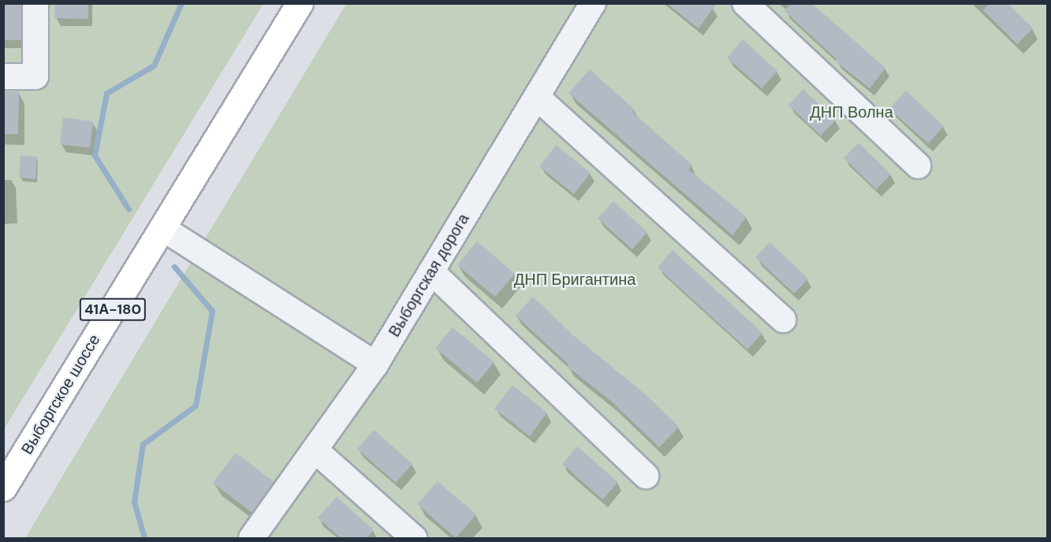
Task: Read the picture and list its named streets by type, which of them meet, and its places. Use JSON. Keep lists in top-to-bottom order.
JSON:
{
  "streets": {
    "main road": ["41А-180", "Выборгское шоссе"],
    "street": ["Выборгская дорога"]
  },
  "parks": ["ДНП Волна", "ДНП Бригантина"]
}
